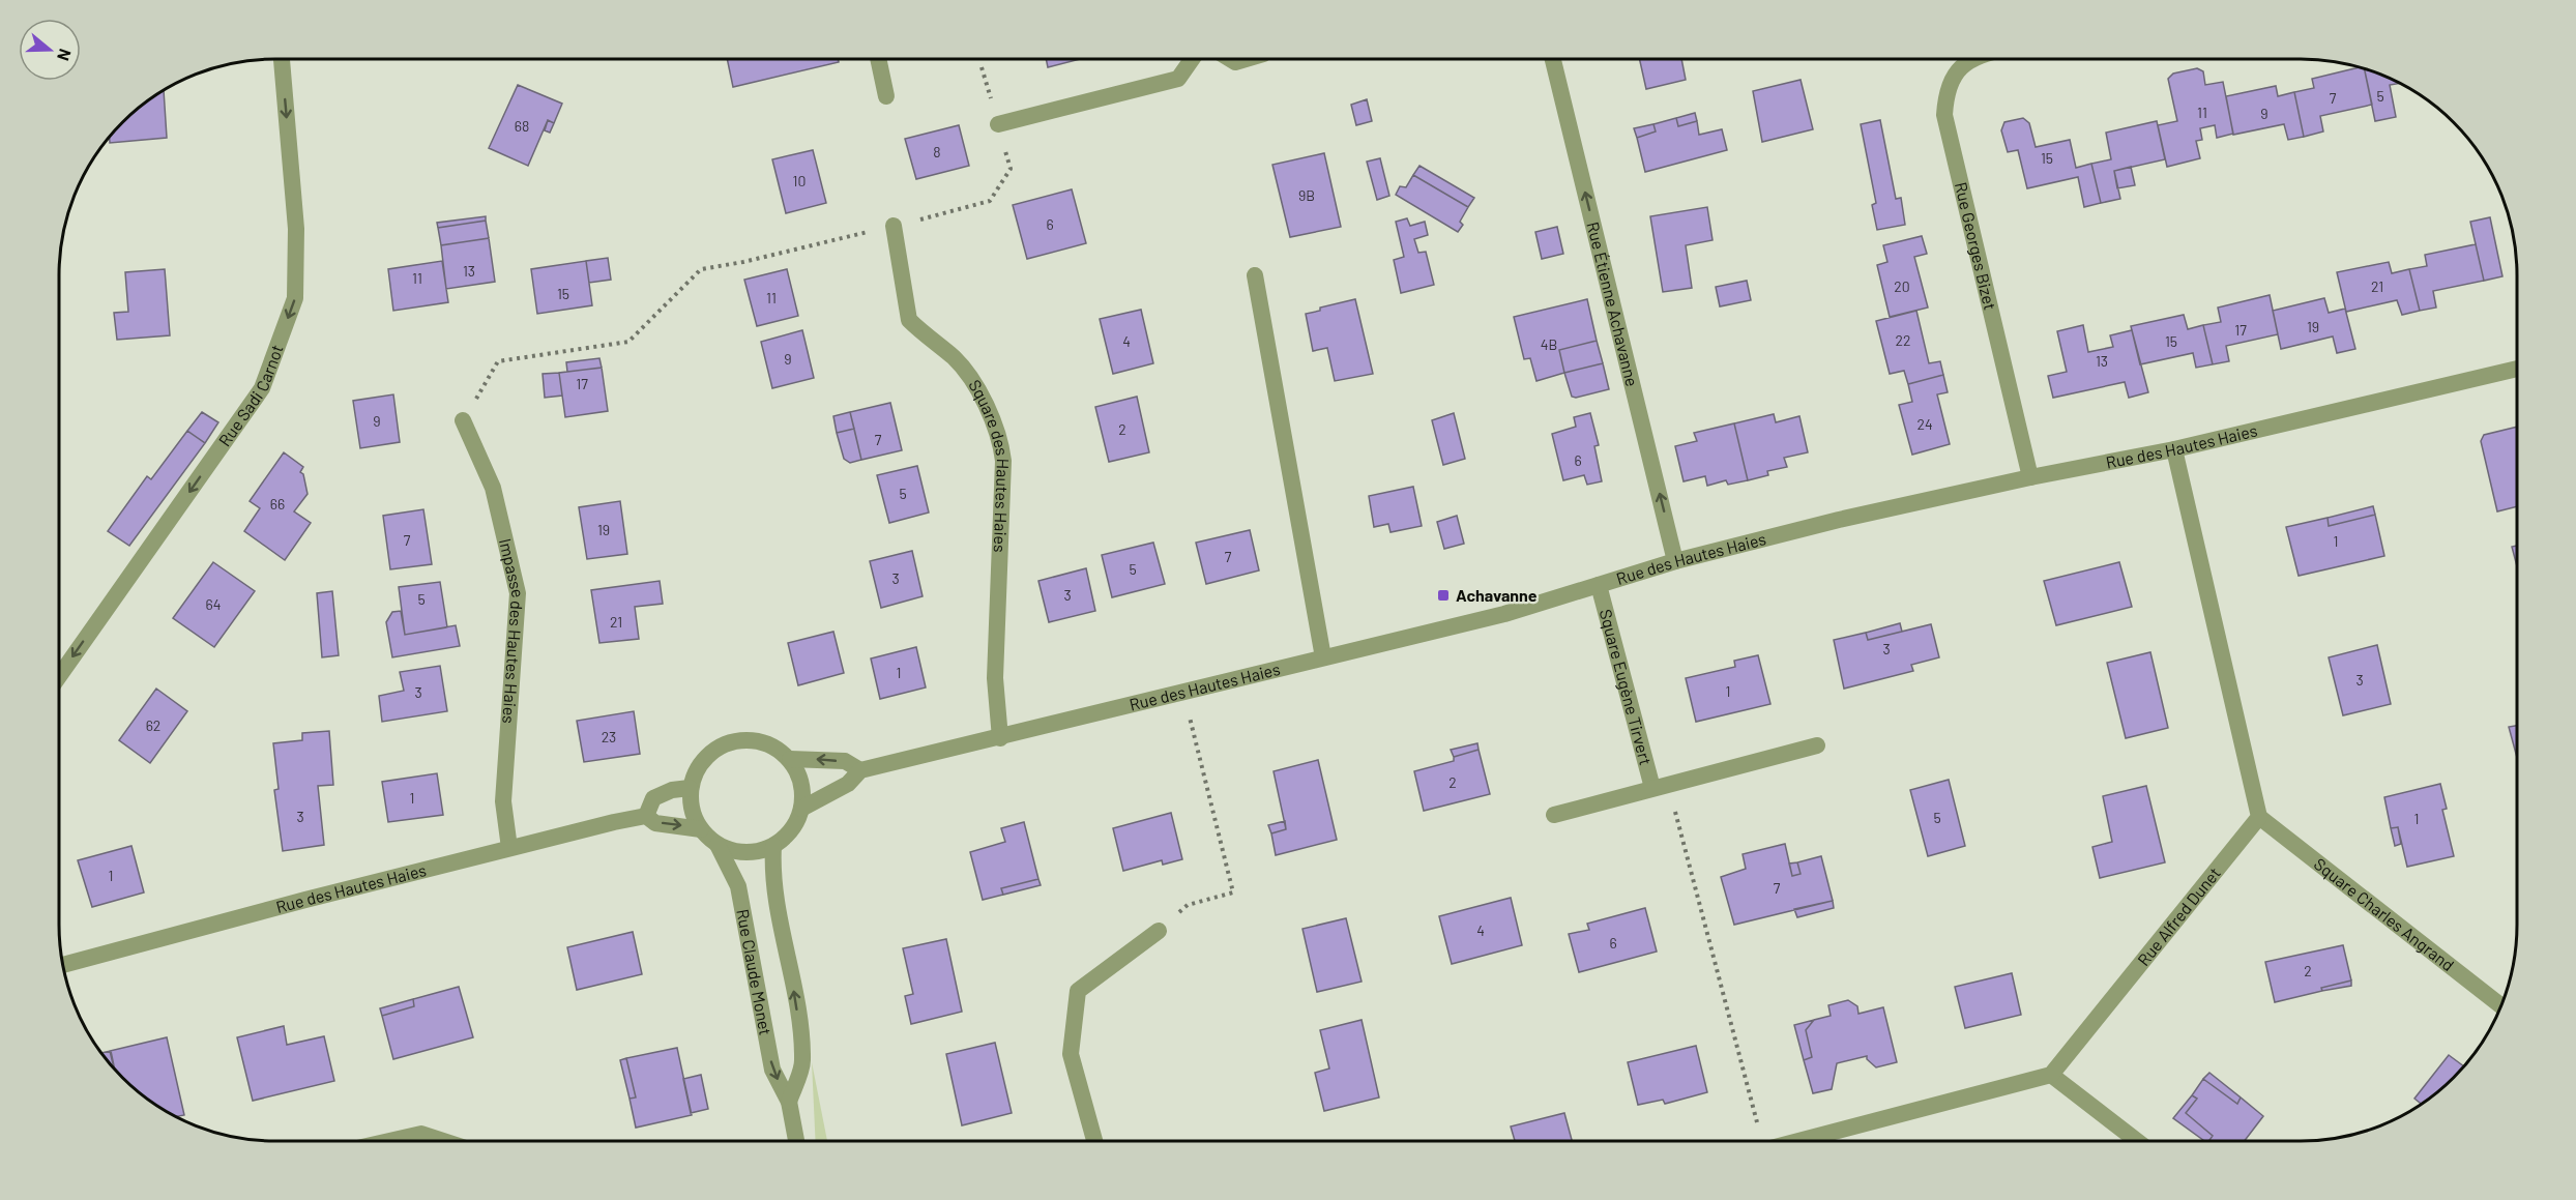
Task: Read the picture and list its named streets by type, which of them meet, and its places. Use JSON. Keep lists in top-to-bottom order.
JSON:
{
  "streets": {
    "street": [
      "Rue Georges Bizet",
      "Rue Étienne Achavanne",
      "Rue Sadi Carnot",
      "Rue des Hautes Haies",
      "Square des Hautes Haies",
      "Impasse des Hautes Haies",
      "Square Eugène Tirvert",
      "Square Charles Angrand",
      "Rue Alfred Dunet",
      "Rue Claude Monet"
    ]
  },
  "crossings": [
    ["Rue Georges Bizet", "Rue des Hautes Haies"],
    ["Rue Étienne Achavanne", "Rue des Hautes Haies"],
    ["Rue des Hautes Haies", "Square des Hautes Haies"],
    ["Rue des Hautes Haies", "Impasse des Hautes Haies"],
    ["Rue des Hautes Haies", "Square Eugène Tirvert"],
    ["Rue des Hautes Haies", "Rue Claude Monet"],
    ["Square Charles Angrand", "Rue Alfred Dunet"]
  ],
  "one_way": ["Rue Étienne Achavanne", "Rue Sadi Carnot"],
  "places": {
    "transit": ["Achavanne"]
  },
  "house_numbers": [
    "5",
    "7",
    "11",
    "9",
    "68",
    "8",
    "15",
    "10",
    "9B",
    "6",
    "13",
    "11",
    "20",
    "21",
    "15",
    "11",
    "19",
    "17",
    "22",
    "4",
    "15",
    "4B",
    "9",
    "13",
    "17",
    "9",
    "24",
    "2",
    "7",
    "6",
    "5",
    "66",
    "19",
    "7",
    "1",
    "7",
    "5",
    "3",
    "3",
    "5",
    "64",
    "21",
    "3",
    "1",
    "3",
    "1",
    "3",
    "62",
    "23",
    "2",
    "1",
    "3",
    "5",
    "1",
    "1",
    "7",
    "4",
    "6",
    "2"
  ],
  "north": "right"
}
